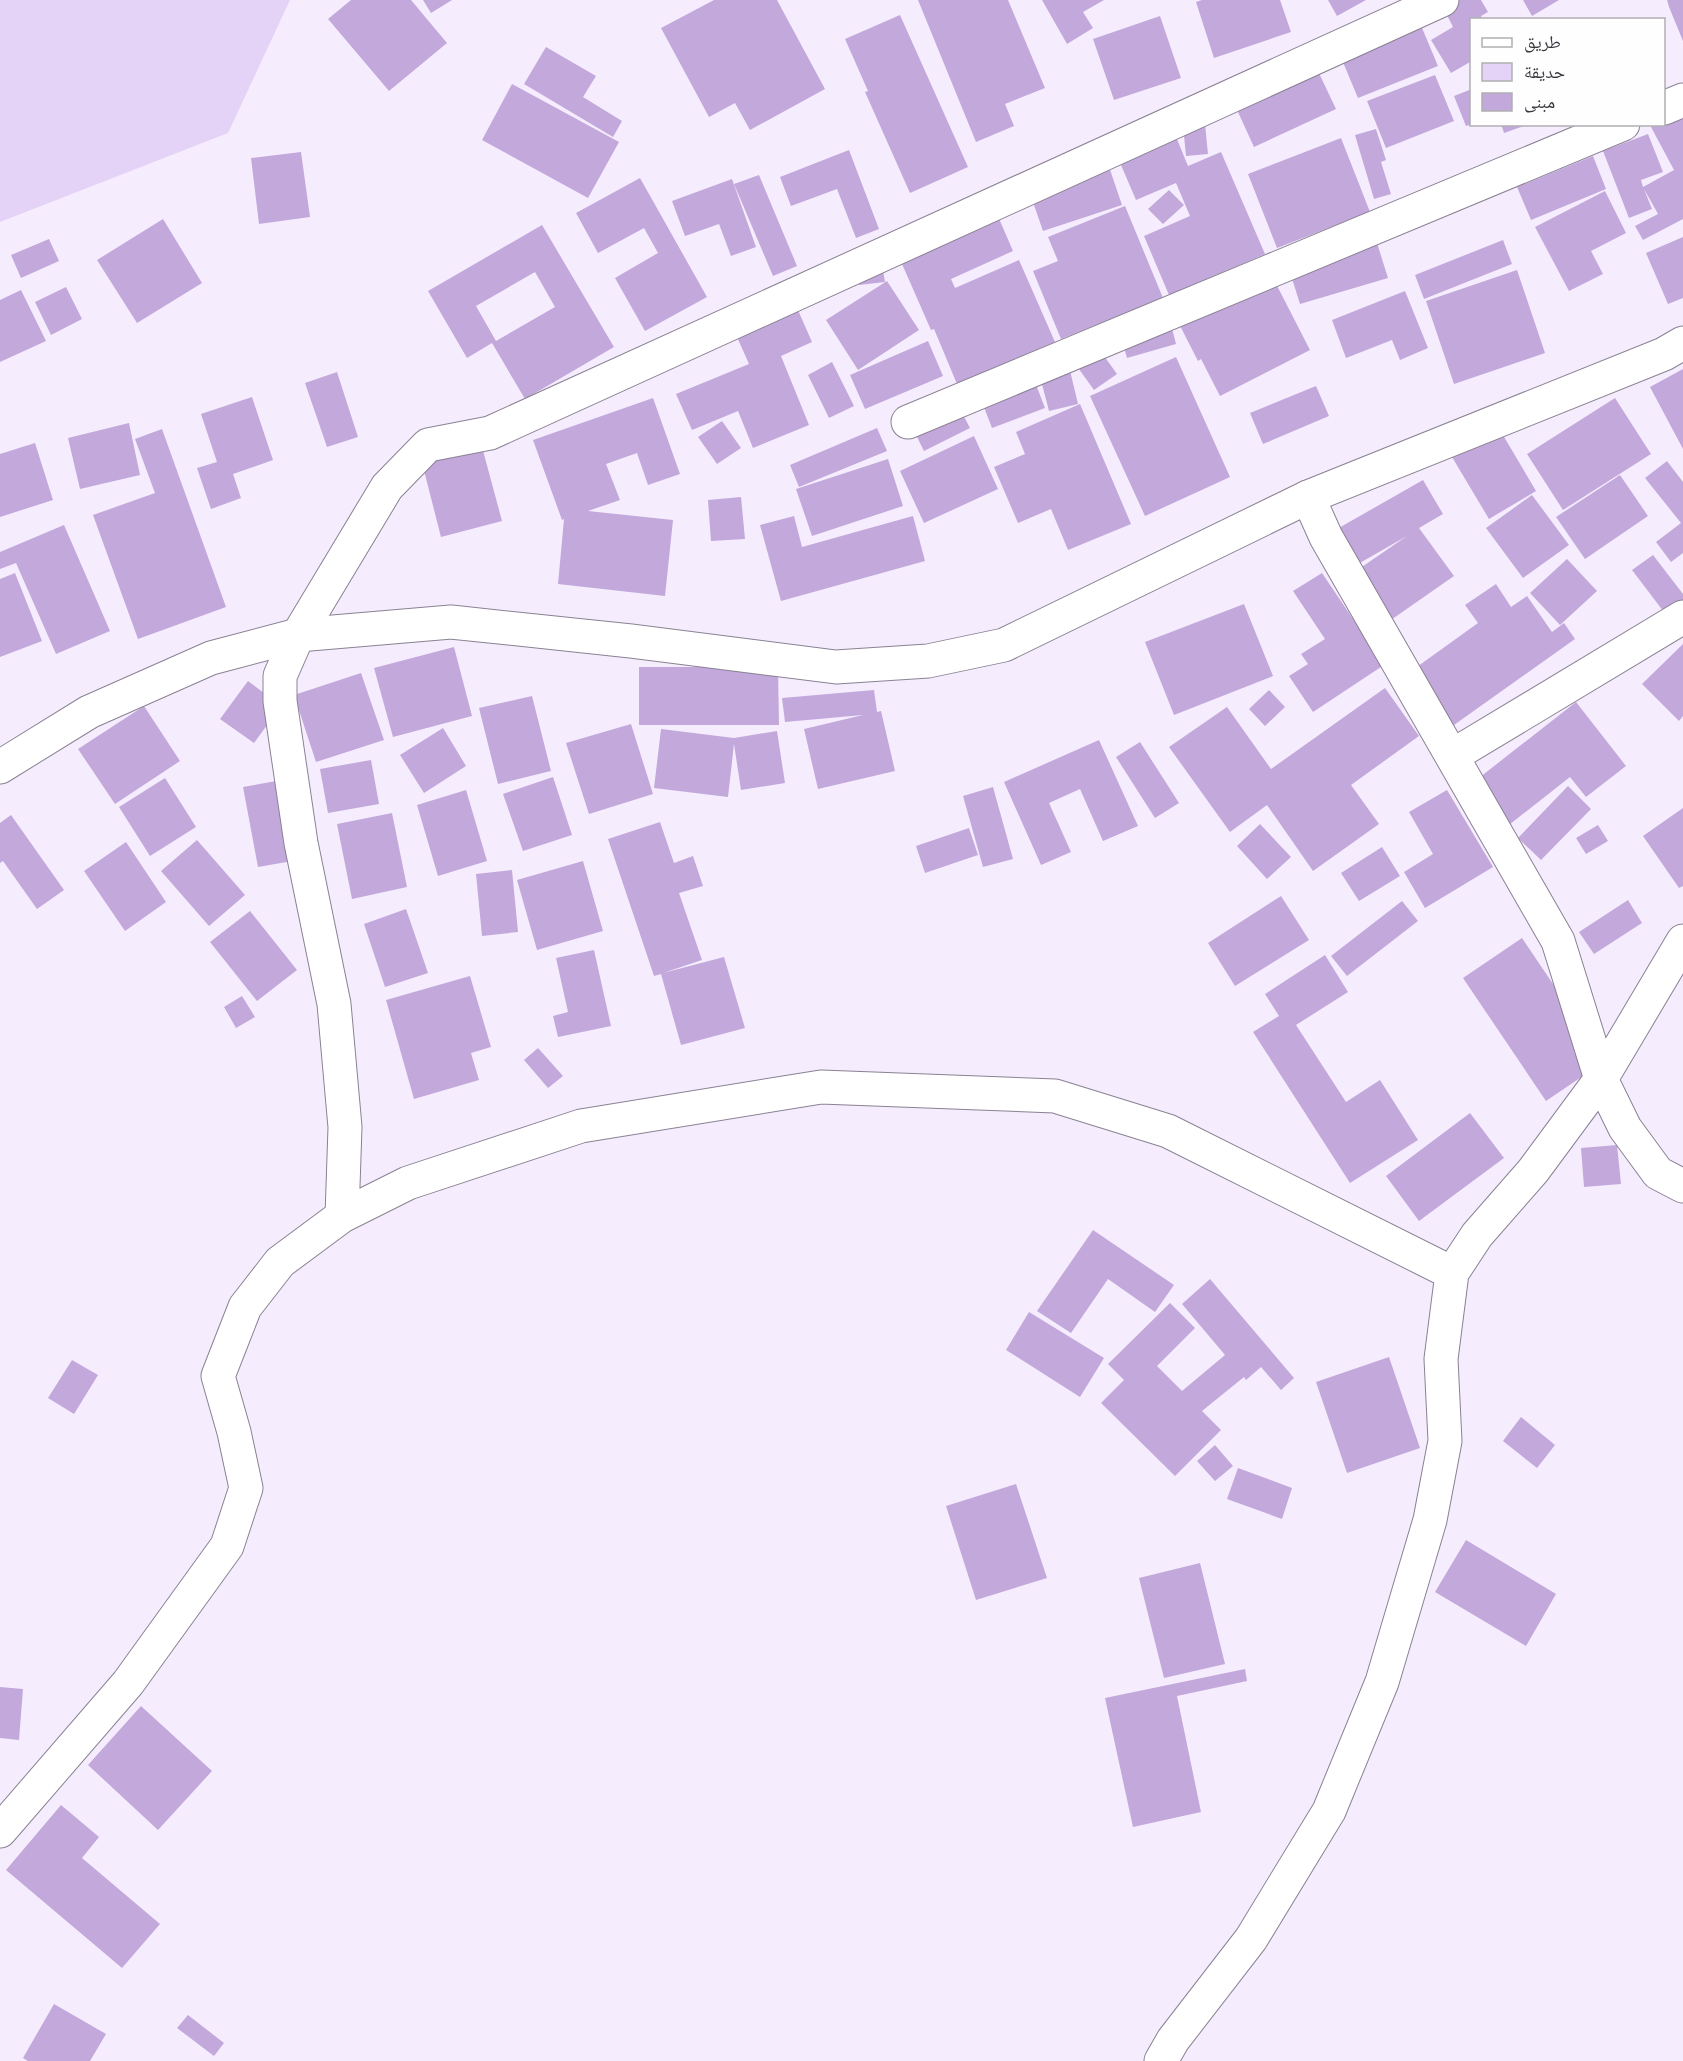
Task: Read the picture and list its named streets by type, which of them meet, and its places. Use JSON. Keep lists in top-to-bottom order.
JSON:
{
  "legend": ["طريق", "حديقة", "مبنى"]
}
